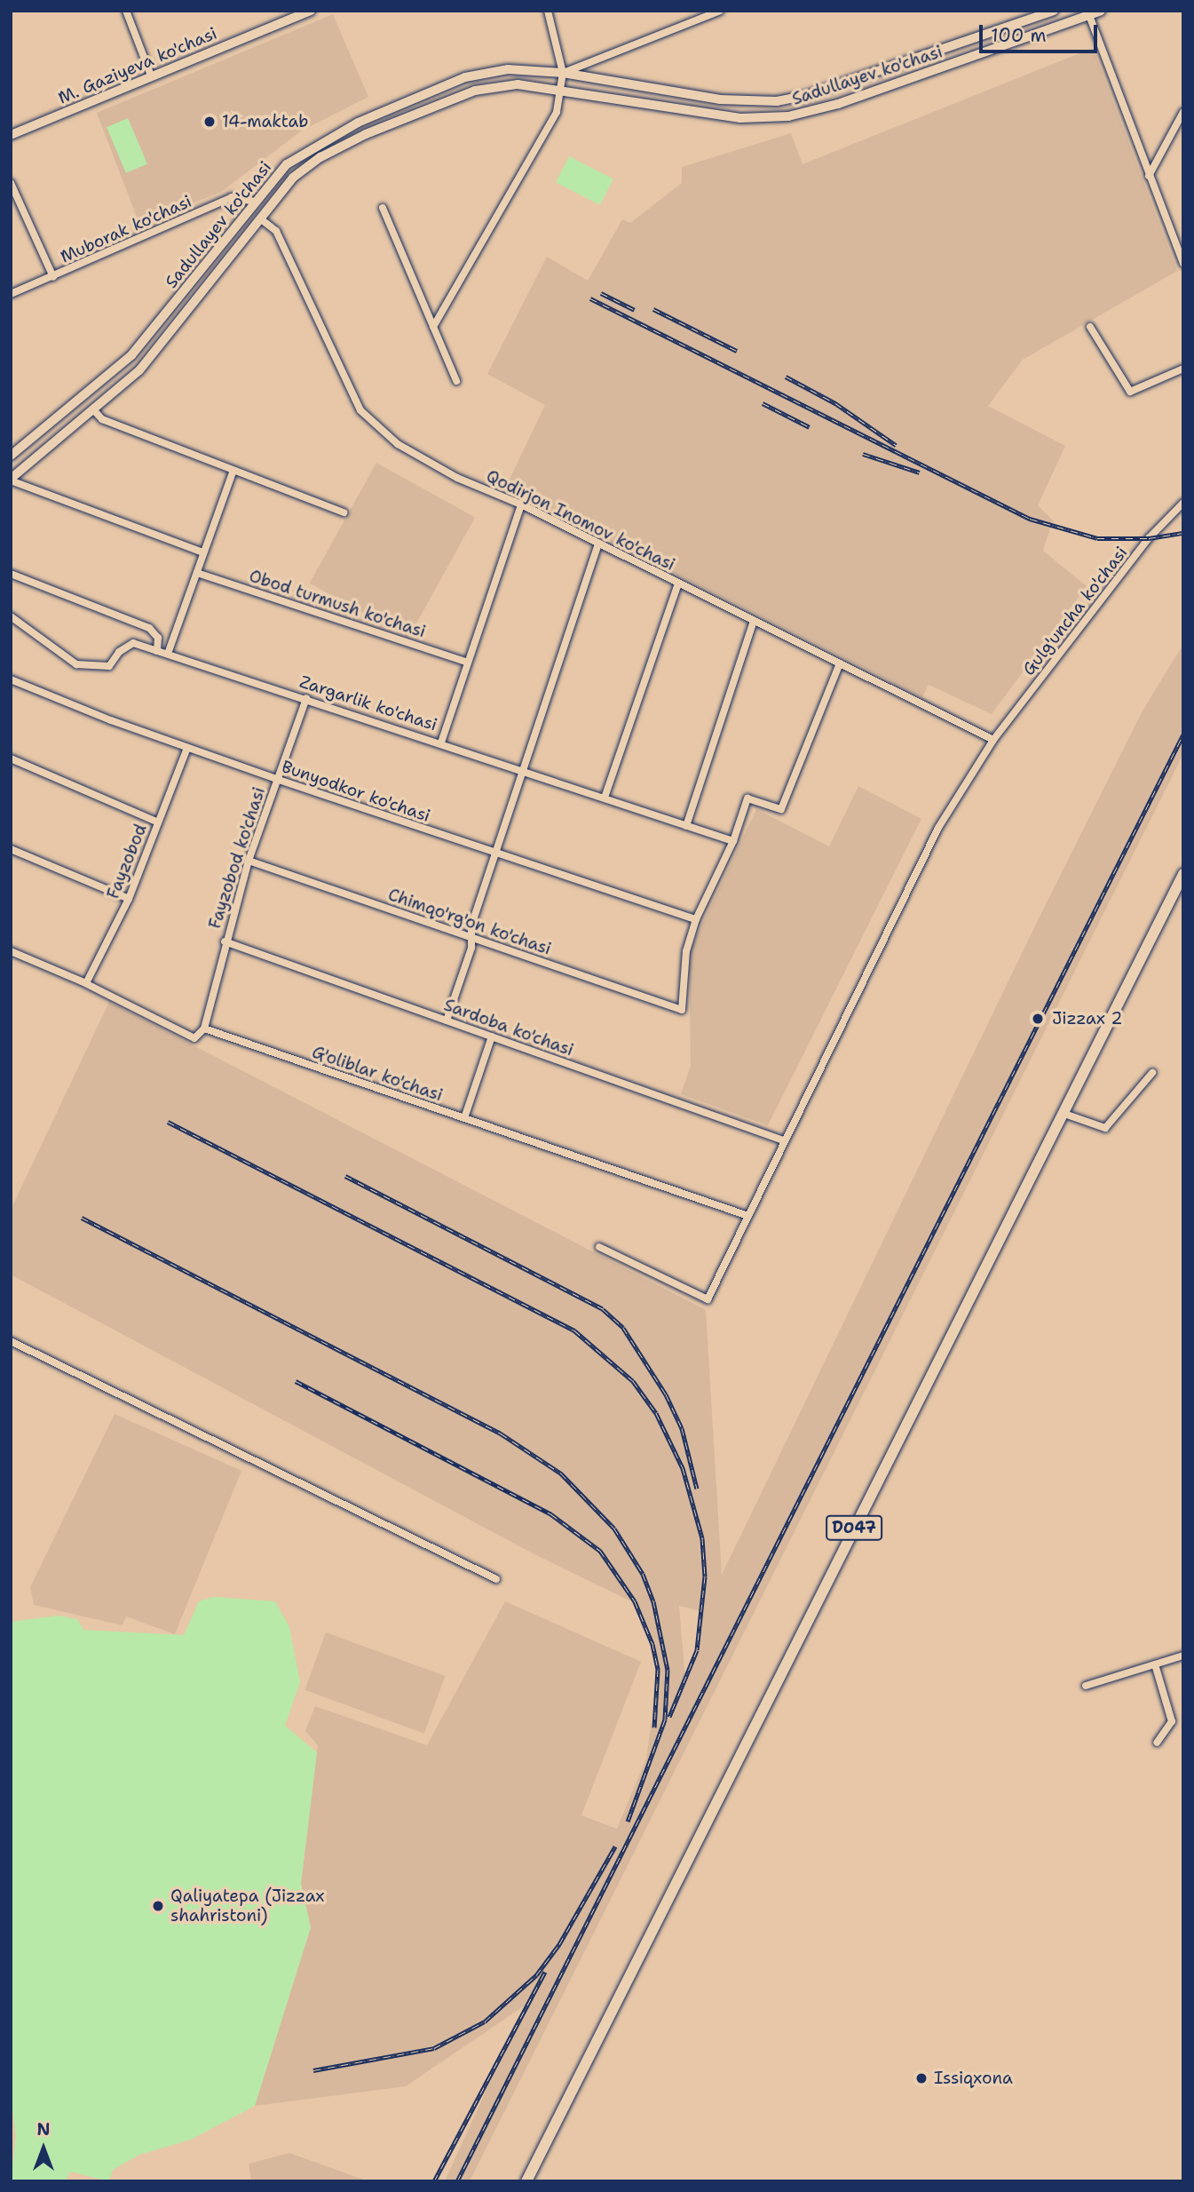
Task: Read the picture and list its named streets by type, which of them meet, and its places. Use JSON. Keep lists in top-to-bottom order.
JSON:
{
  "streets": {
    "main road": ["M. Gaziyeva ko'chasi", "Sadullayev ko'chasi", "D047"],
    "street": [
      "Muborak ko'chasi",
      "Qodirjon Inomov ko'chasi",
      "Obod turmush ko'chasi",
      "Gulg'uncha ko'chasi",
      "Zargarlik ko'chasi",
      "Bunyodkor ko'chasi",
      "Fayzobod ko'chasi",
      "Fayzobod",
      "Chimqo'rg'on ko'chasi",
      "Sardoba ko'chasi",
      "G'oliblar ko'chasi"
    ]
  },
  "crossings": [
    ["Sadullayev ko'chasi", "Muborak ko'chasi"],
    ["Sadullayev ko'chasi", "Qodirjon Inomov ko'chasi"],
    ["Qodirjon Inomov ko'chasi", "Gulg'uncha ko'chasi"],
    ["Gulg'uncha ko'chasi", "Sardoba ko'chasi"],
    ["Gulg'uncha ko'chasi", "G'oliblar ko'chasi"],
    ["Zargarlik ko'chasi", "Fayzobod ko'chasi"],
    ["Bunyodkor ko'chasi", "Fayzobod ko'chasi"],
    ["Bunyodkor ko'chasi", "Fayzobod"],
    ["Bunyodkor ko'chasi", "Chimqo'rg'on ko'chasi"],
    ["Fayzobod ko'chasi", "Chimqo'rg'on ko'chasi"],
    ["Fayzobod ko'chasi", "Sardoba ko'chasi"],
    ["Fayzobod ko'chasi", "G'oliblar ko'chasi"],
    ["Fayzobod", "G'oliblar ko'chasi"]
  ],
  "places": [
    "14-maktab",
    "Jizzax 2",
    "Qaliyatepa (Jizzax shahristoni)",
    "Issiqxona"
  ],
  "scale_bar": "100 m",
  "north": "top"
}
